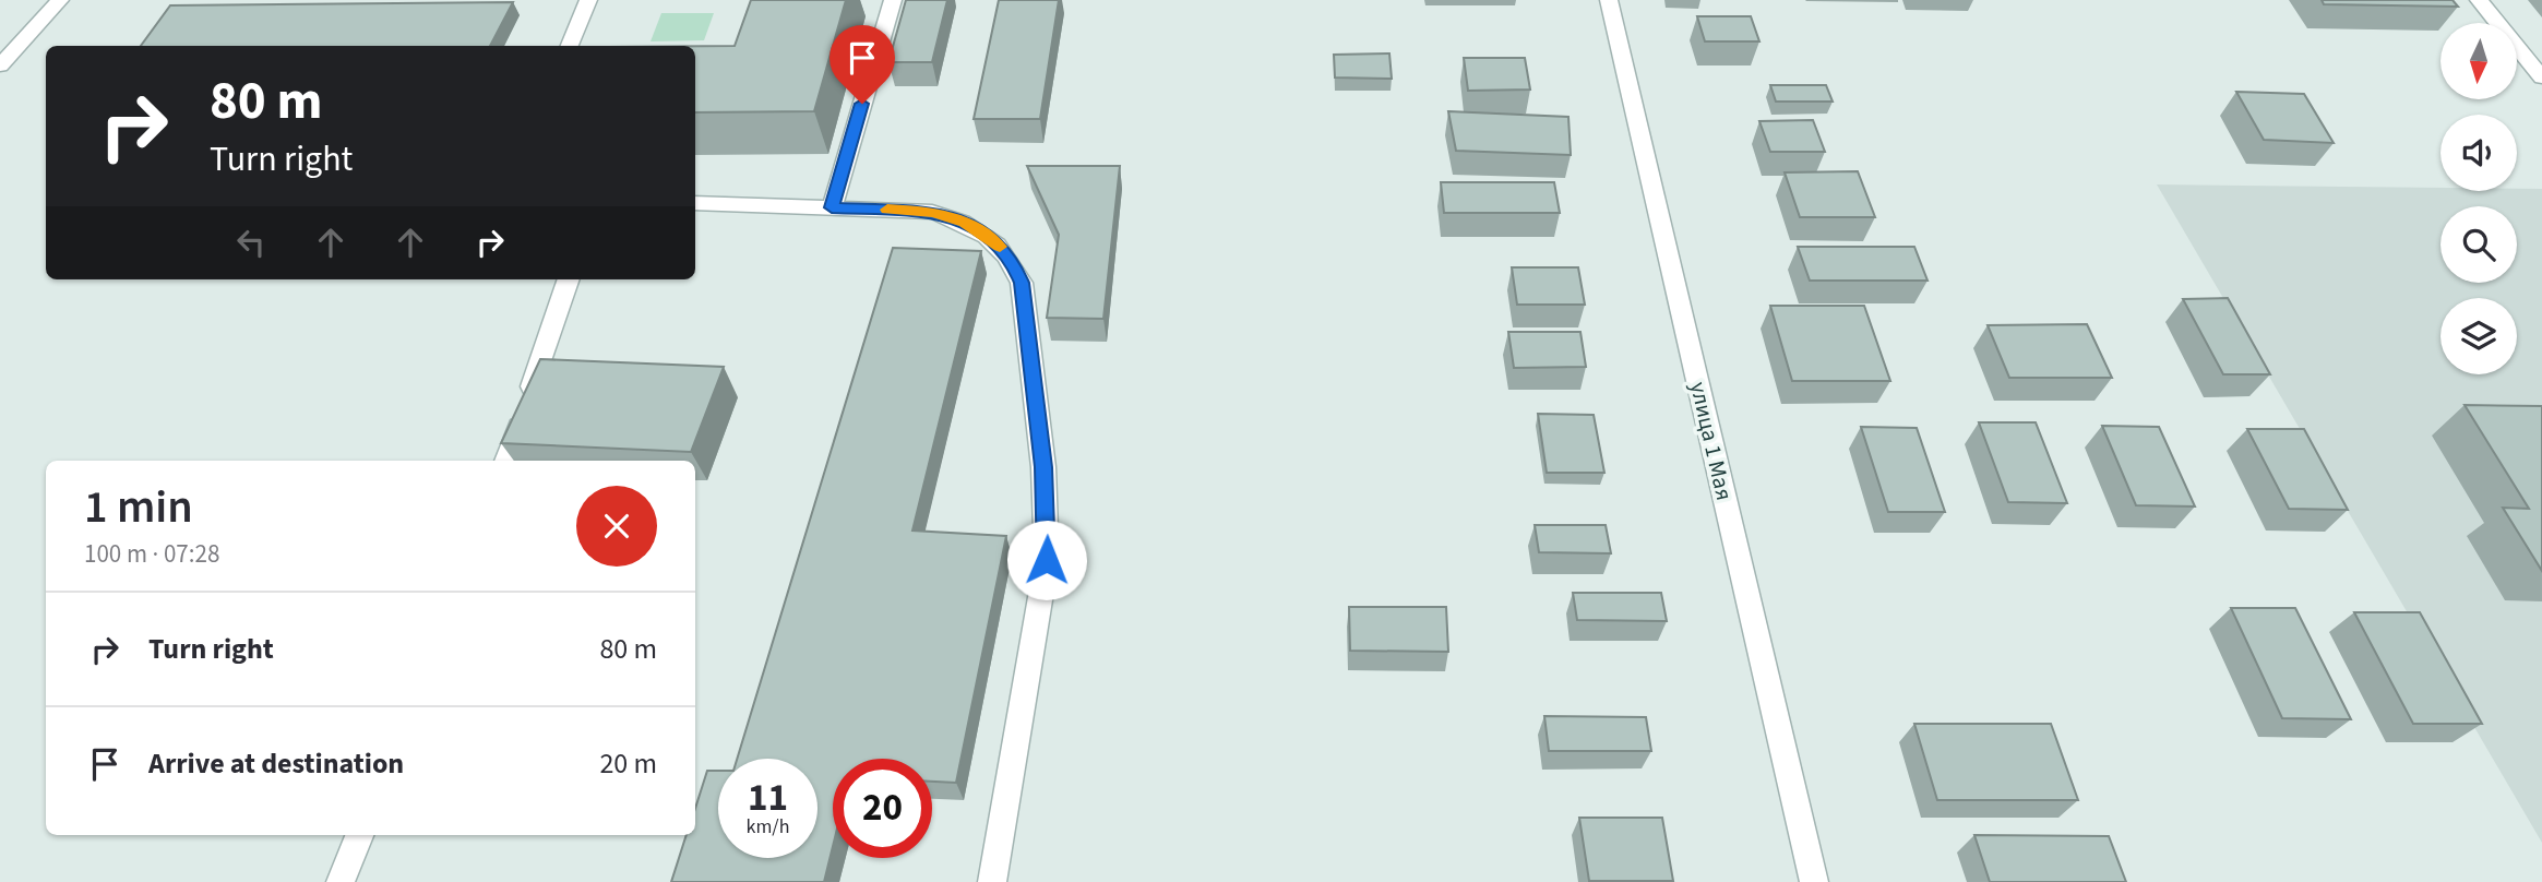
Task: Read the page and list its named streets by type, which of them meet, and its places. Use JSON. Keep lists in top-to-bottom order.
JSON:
{
  "streets": {
    "street": ["улица 1 Мая"]
  },
  "north": "bottom",
  "page": {
    "turn": ["80 m", "Turn right"],
    "heading": ["1 min", "100 m · 07:28"],
    "list": [
      {
        "name": "Turn right",
        "value": "80 m"
      },
      {
        "name": "Arrive at destination",
        "value": "20 m"
      }
    ],
    "speed": "11 km/h",
    "limit": "20"
  }
}
